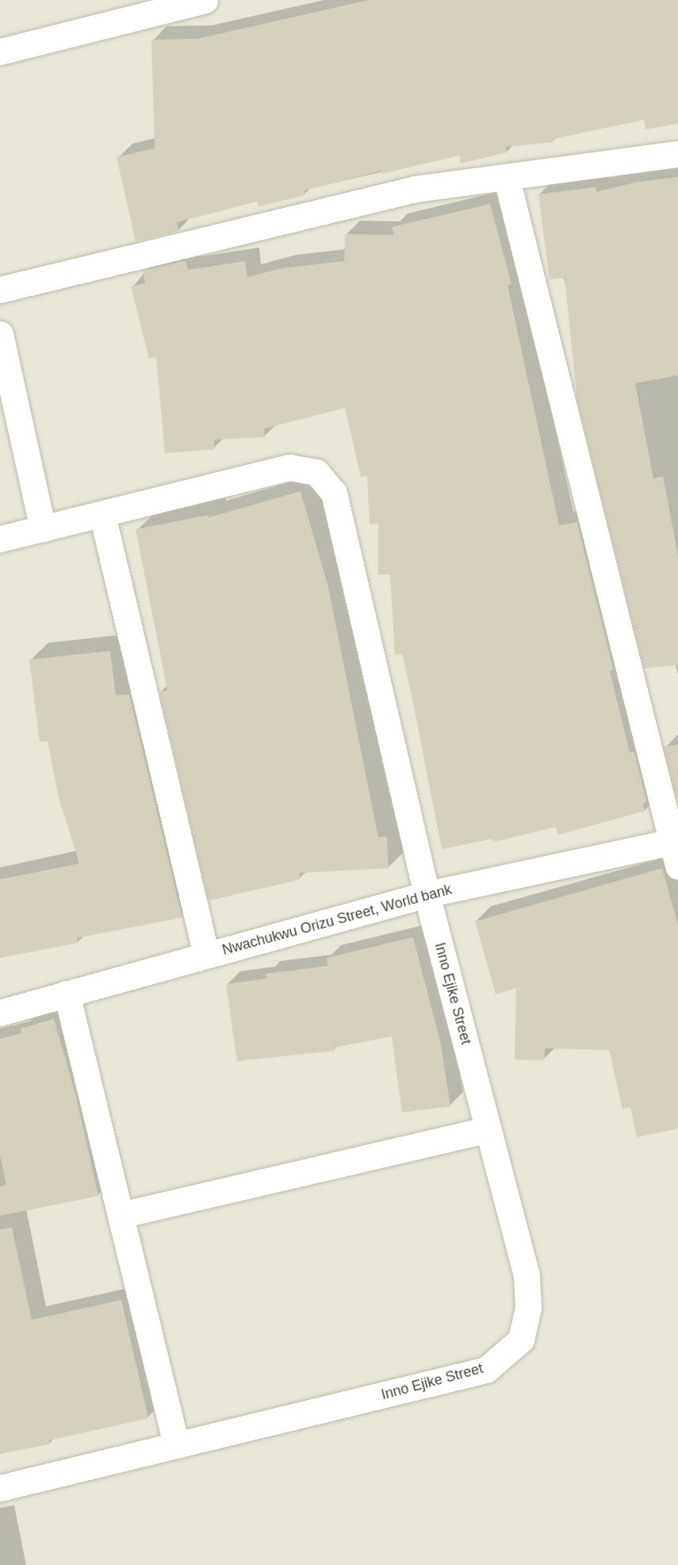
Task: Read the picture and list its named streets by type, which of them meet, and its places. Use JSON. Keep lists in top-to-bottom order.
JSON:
{
  "streets": {
    "street": ["Nwachukwu Orizu Street, World bank", "Inno Ejike Street"]
  },
  "crossings": [
    ["Nwachukwu Orizu Street, World bank", "Inno Ejike Street"]
  ]
}
